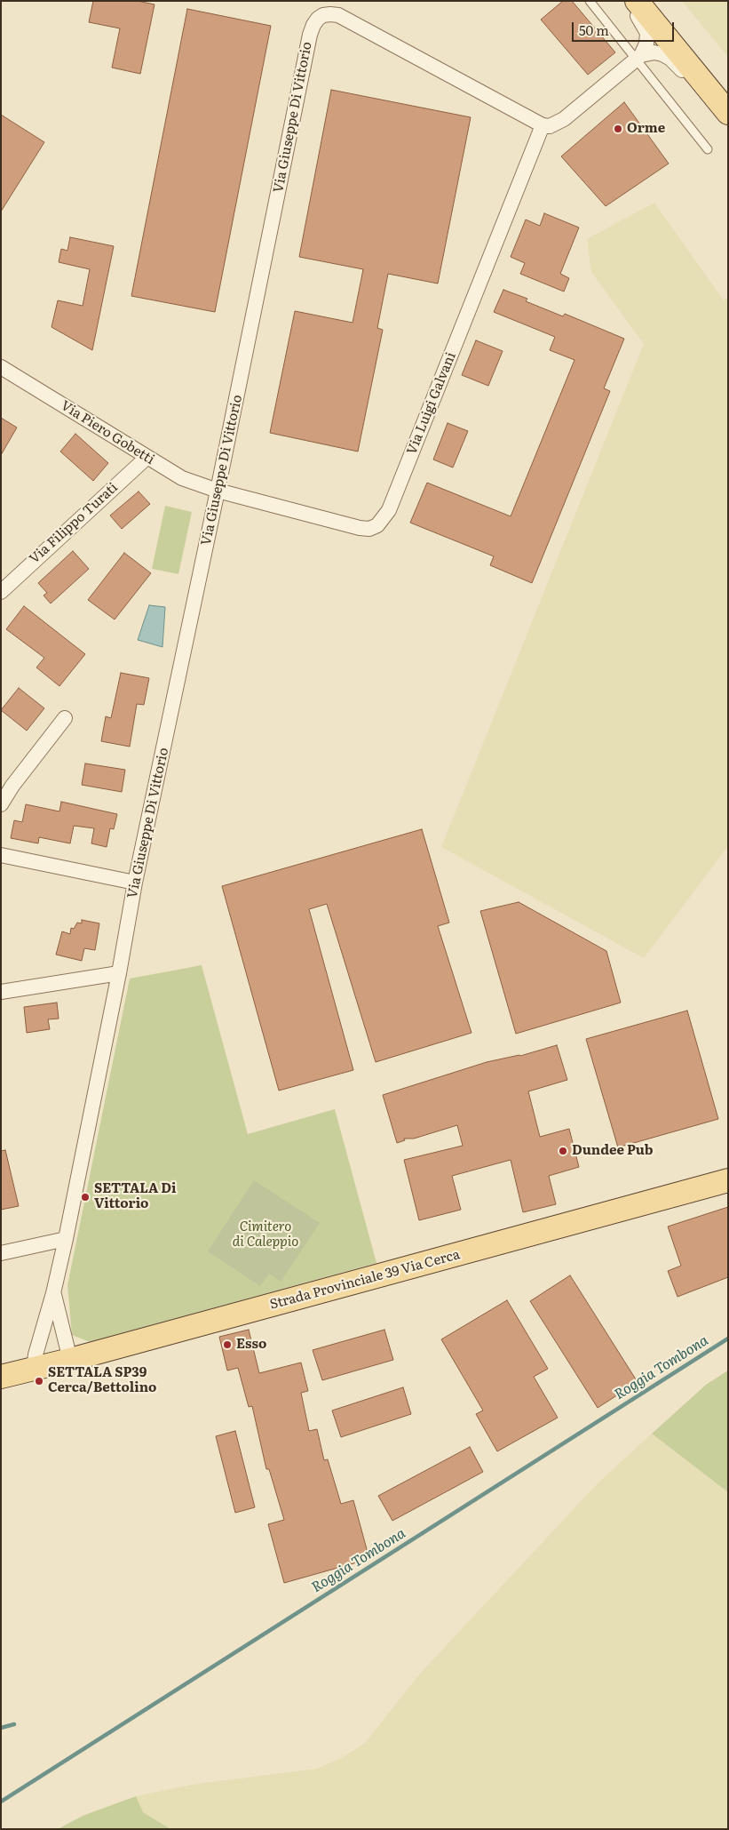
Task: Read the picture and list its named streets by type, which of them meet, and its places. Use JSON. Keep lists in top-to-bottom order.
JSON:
{
  "streets": {
    "main road": ["Strada Provinciale 39 Via Cerca"],
    "street": [
      "Via Giuseppe Di Vittorio",
      "Via Luigi Galvani",
      "Via Piero Gobetti",
      "Via Filippo Turati"
    ]
  },
  "crossings": [
    ["Via Giuseppe Di Vittorio", "Via Luigi Galvani"],
    ["Via Giuseppe Di Vittorio", "Via Piero Gobetti"],
    ["Via Giuseppe Di Vittorio", "Strada Provinciale 39 Via Cerca"],
    ["Via Luigi Galvani", "Via Piero Gobetti"],
    ["Via Piero Gobetti", "Via Filippo Turati"]
  ],
  "water": ["Roggia Tombona"],
  "parks": ["Cimitero di Caleppio"],
  "places": [
    "Orme",
    "Dundee Pub",
    "SETTALA Di Vittorio",
    "Esso",
    "SETTALA SP39 Cerca/Bettolino"
  ],
  "scale_bar": "50 m"
}
